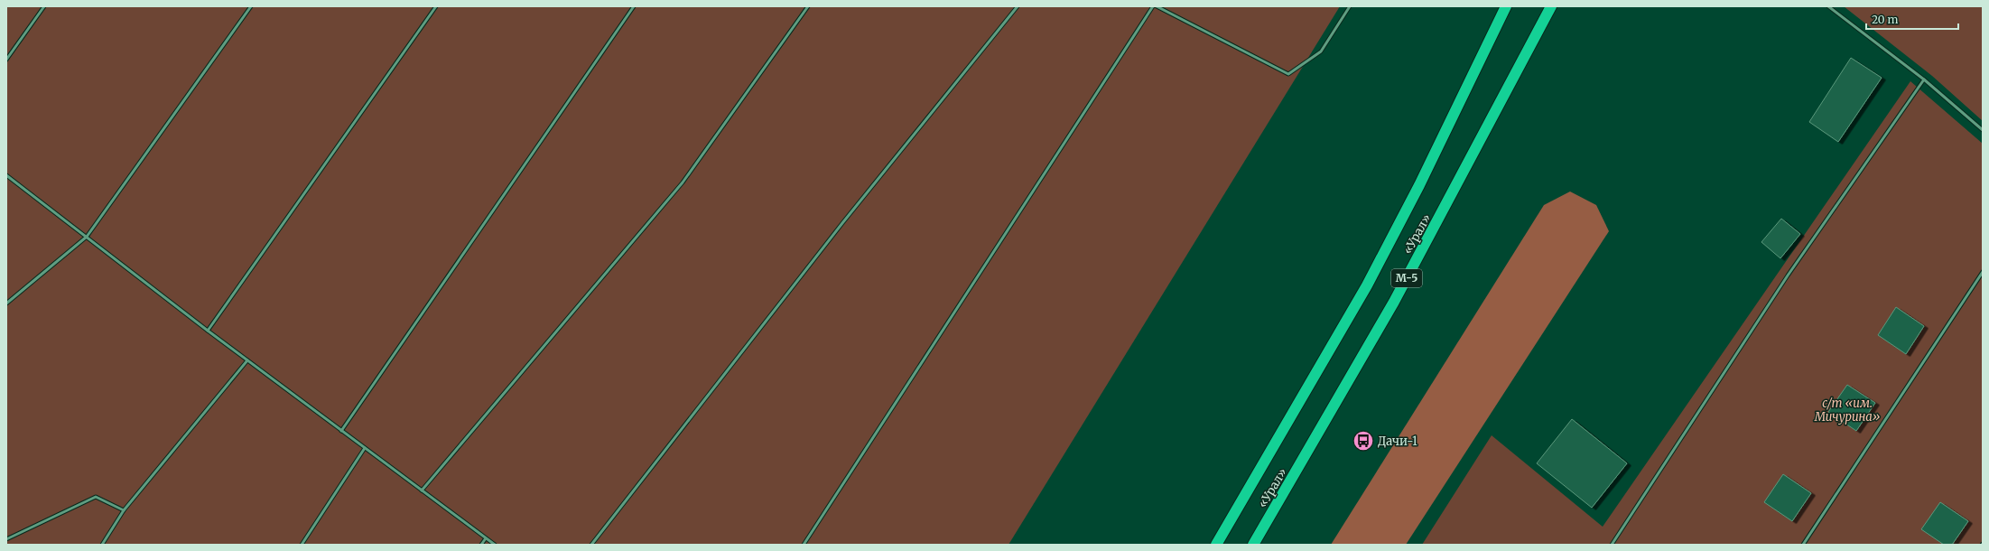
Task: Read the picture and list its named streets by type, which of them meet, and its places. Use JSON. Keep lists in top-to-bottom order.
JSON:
{
  "streets": {
    "highway": ["«Урал»", "М-5"]
  },
  "parks": ["с/т «им. Мичурина»"],
  "places": {
    "bus stop": ["Дачи-1"]
  },
  "scale_bar": "20 m"
}
